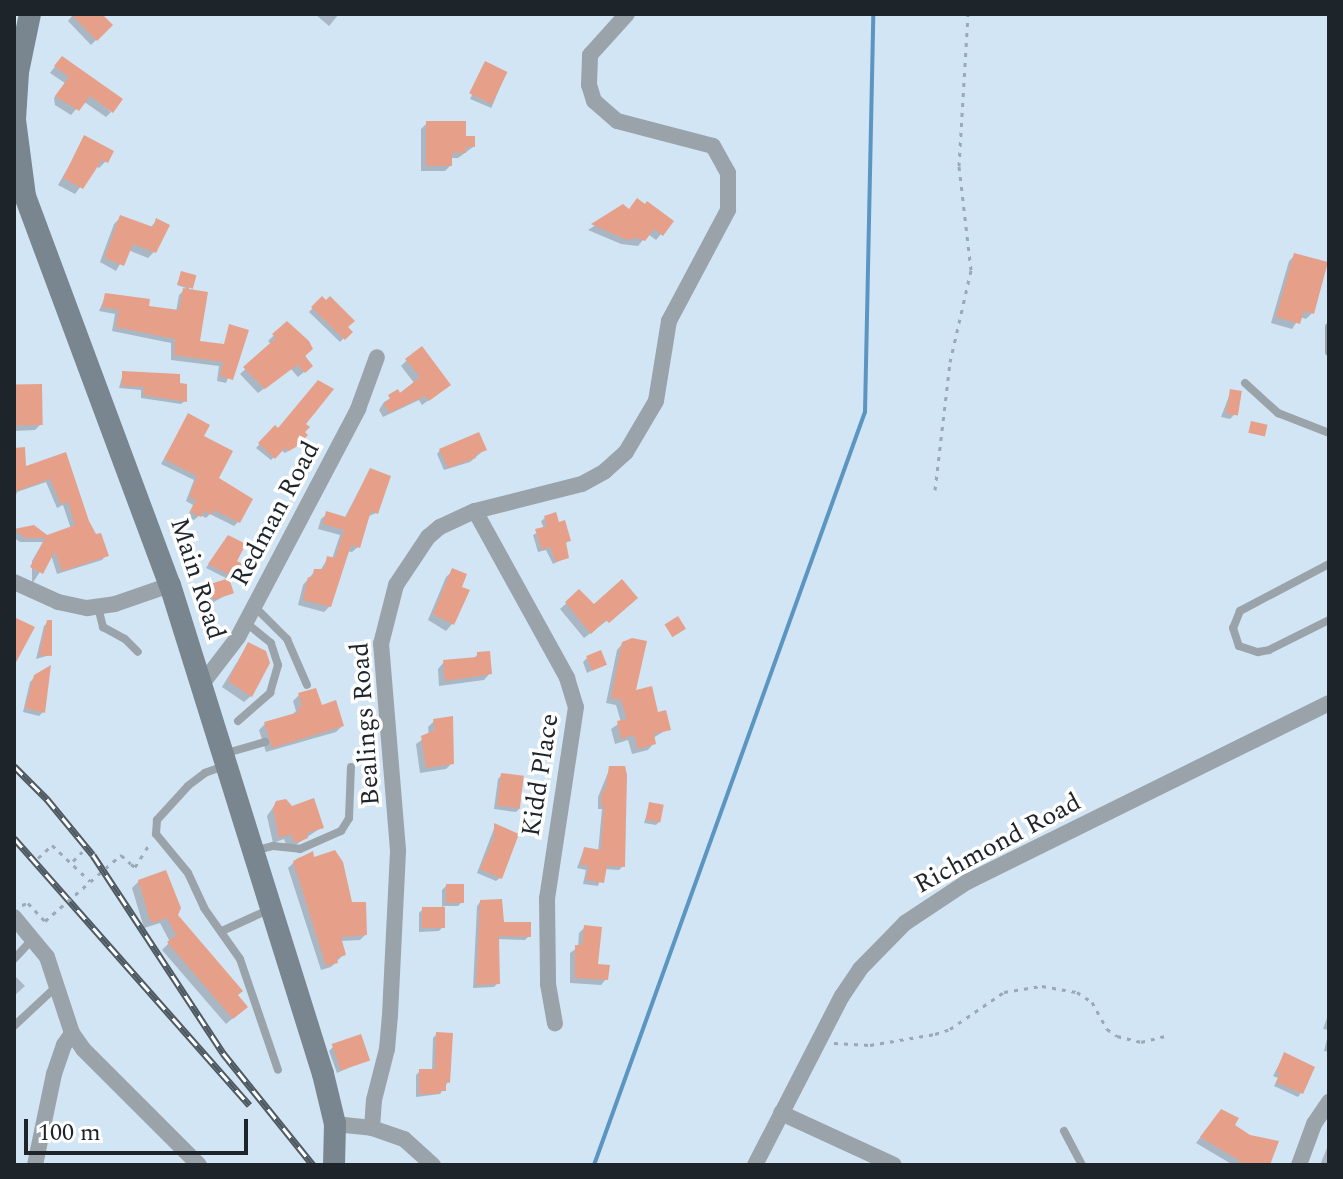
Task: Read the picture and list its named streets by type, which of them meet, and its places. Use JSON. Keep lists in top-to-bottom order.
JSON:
{
  "streets": {
    "main road": ["Main Road"],
    "street": [
      "Redman Road",
      "Bealings Road",
      "Kidd Place",
      "Richmond Road"
    ]
  },
  "crossings": [
    ["Redman Road", "Main Road"],
    ["Bealings Road", "Kidd Place"]
  ],
  "scale_bar": "100 m"
}
